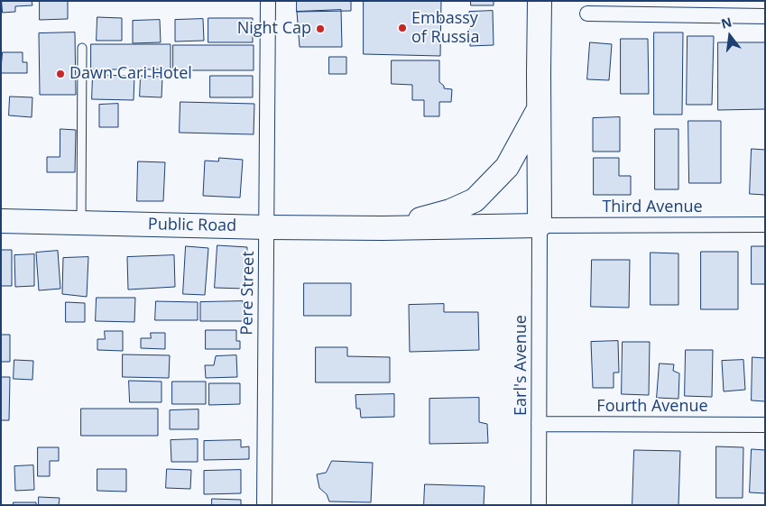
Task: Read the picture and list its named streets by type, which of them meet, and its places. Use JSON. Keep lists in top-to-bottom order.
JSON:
{
  "streets": {
    "main road": ["Public Road"],
    "street": [
      "Third Avenue",
      "Pere Street",
      "Earl's Avenue",
      "Fourth Avenue"
    ]
  },
  "crossings": [
    ["Third Avenue", "Earl's Avenue"],
    ["Public Road", "Pere Street"],
    ["Earl's Avenue", "Fourth Avenue"]
  ],
  "places": ["Embassy of Russia", "Night Cap", "Dawn Cari Hotel"],
  "north": "top"
}
